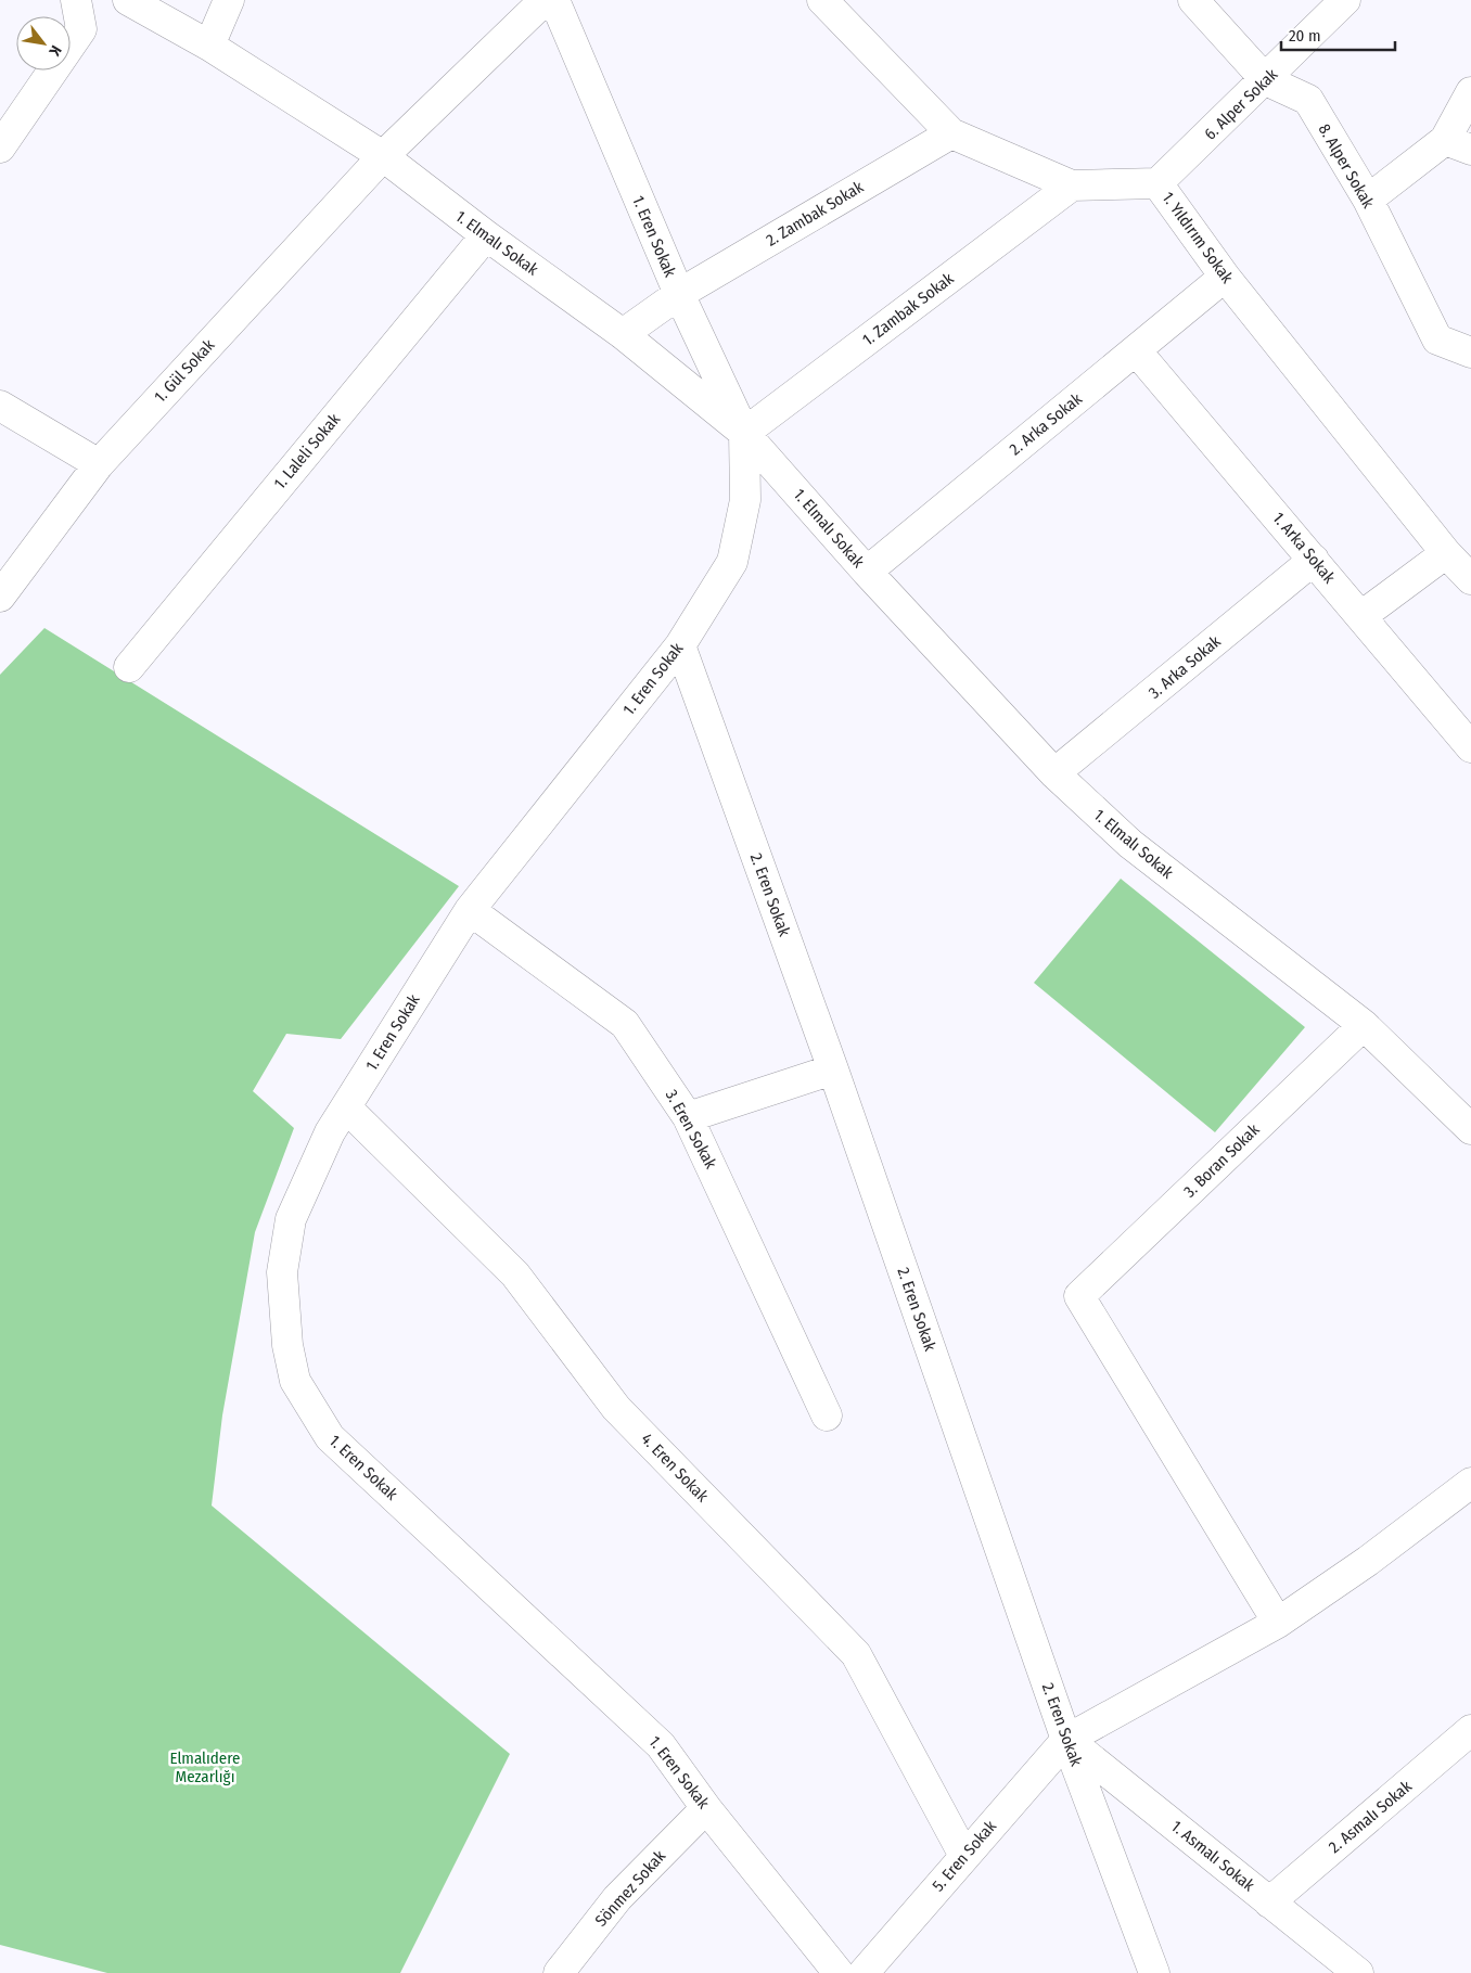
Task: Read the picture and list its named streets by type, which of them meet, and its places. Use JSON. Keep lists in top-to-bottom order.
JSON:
{
  "streets": {
    "street": [
      "6. Alper Sokak",
      "8. Alper Sokak",
      "2. Zambak Sokak",
      "1. Eren Sokak",
      "1. Yıldırım Sokak",
      "1. Elmalı Sokak",
      "1. Zambak Sokak",
      "1. Gül Sokak",
      "2. Arka Sokak",
      "1. Laleli Sokak",
      "1. Arka Sokak",
      "3. Arka Sokak",
      "2. Eren Sokak",
      "3. Eren Sokak",
      "3. Boran Sokak",
      "4. Eren Sokak",
      "2. Asmalı Sokak",
      "5. Eren Sokak",
      "1. Asmalı Sokak",
      "Sönmez Sokak"
    ]
  },
  "crossings": [
    ["6. Alper Sokak", "8. Alper Sokak"],
    ["6. Alper Sokak", "1. Yıldırım Sokak"],
    ["2. Zambak Sokak", "1. Eren Sokak"],
    ["2. Zambak Sokak", "1. Yıldırım Sokak"],
    ["2. Zambak Sokak", "1. Elmalı Sokak"],
    ["1. Eren Sokak", "1. Elmalı Sokak"],
    ["1. Eren Sokak", "1. Zambak Sokak"],
    ["1. Eren Sokak", "2. Eren Sokak"],
    ["1. Eren Sokak", "3. Eren Sokak"],
    ["1. Eren Sokak", "4. Eren Sokak"],
    ["1. Eren Sokak", "Sönmez Sokak"],
    ["1. Yıldırım Sokak", "1. Zambak Sokak"],
    ["1. Yıldırım Sokak", "2. Arka Sokak"],
    ["1. Elmalı Sokak", "1. Zambak Sokak"],
    ["1. Elmalı Sokak", "1. Gül Sokak"],
    ["1. Elmalı Sokak", "2. Arka Sokak"],
    ["1. Elmalı Sokak", "1. Laleli Sokak"],
    ["1. Elmalı Sokak", "3. Arka Sokak"],
    ["1. Elmalı Sokak", "3. Boran Sokak"],
    ["2. Arka Sokak", "1. Arka Sokak"],
    ["1. Arka Sokak", "3. Arka Sokak"],
    ["2. Eren Sokak", "5. Eren Sokak"],
    ["2. Eren Sokak", "1. Asmalı Sokak"],
    ["3. Boran Sokak", "5. Eren Sokak"],
    ["4. Eren Sokak", "5. Eren Sokak"],
    ["2. Asmalı Sokak", "1. Asmalı Sokak"],
    ["5. Eren Sokak", "1. Asmalı Sokak"]
  ],
  "parks": ["Elmalıdere Mezarlığı"],
  "scale_bar": "20 m",
  "north": "bottom right"
}
